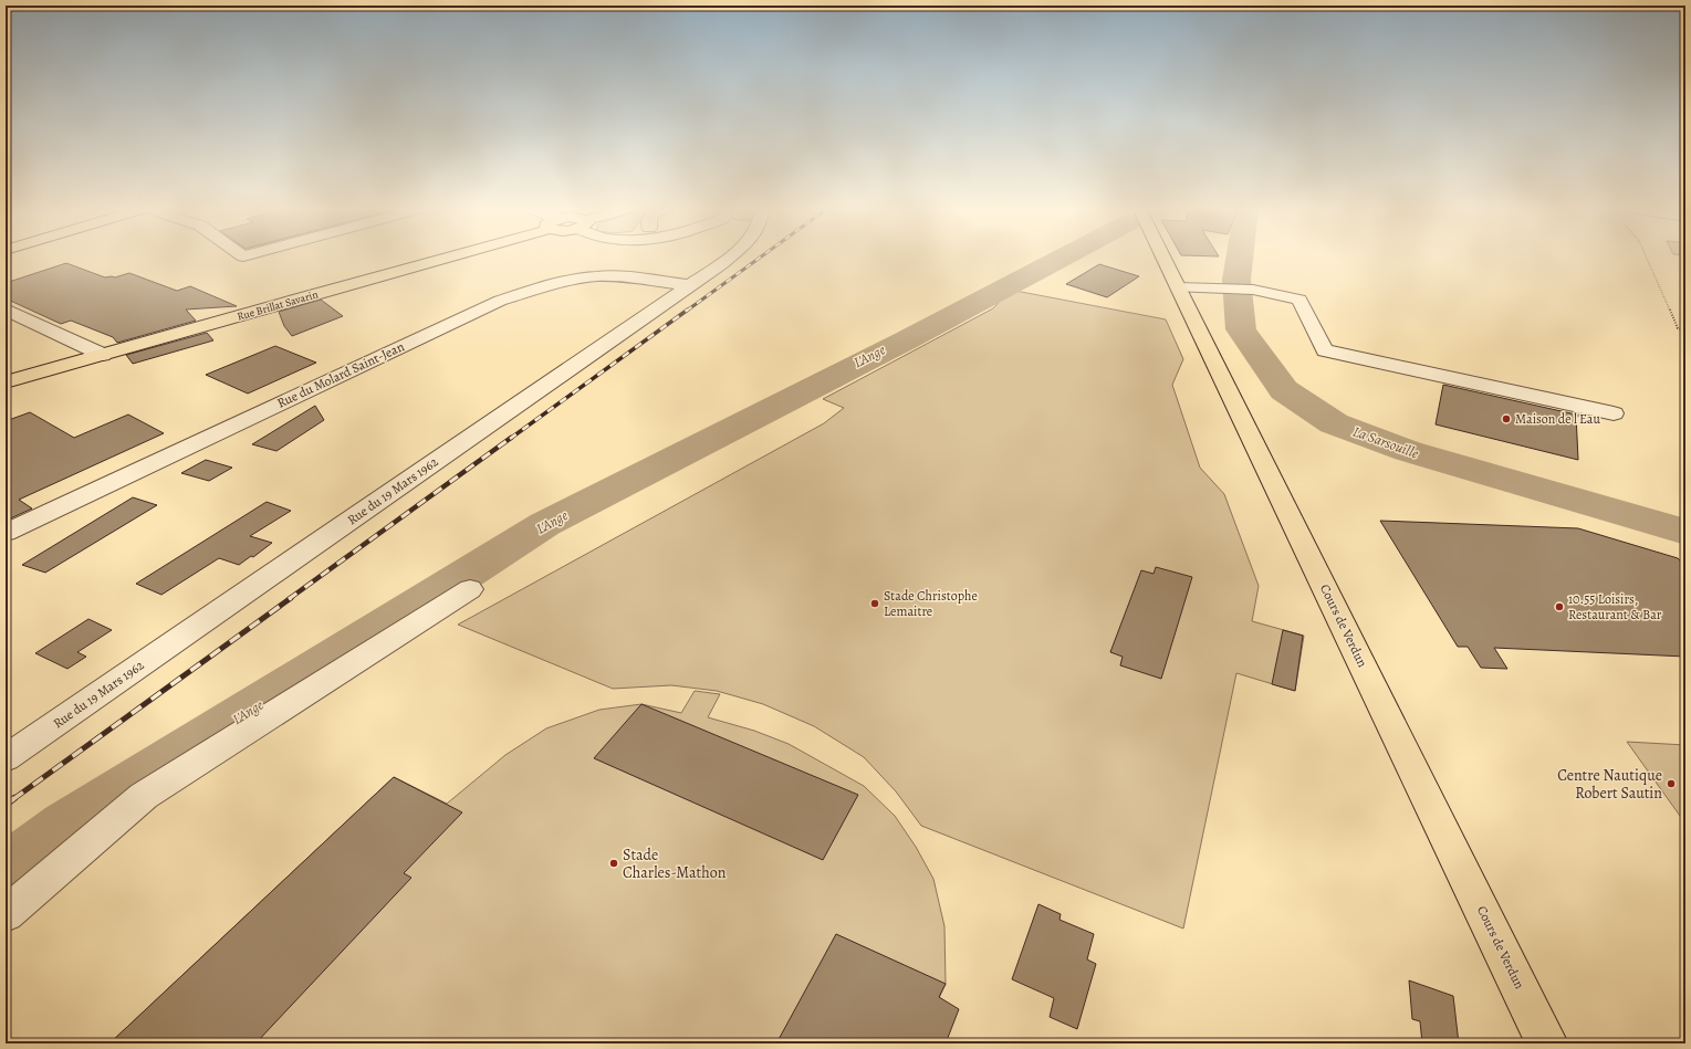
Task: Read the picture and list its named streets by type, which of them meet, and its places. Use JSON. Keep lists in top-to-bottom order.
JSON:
{
  "streets": {
    "main road": ["Rue Brillat Savarin", "Cours de Verdun"],
    "street": ["Rue du Molard Saint-Jean", "Rue du 19 Mars 1962"]
  },
  "crossings": [
    ["Rue du Molard Saint-Jean", "Rue du 19 Mars 1962"]
  ],
  "water": ["L'Ange", "La Sarsouille"],
  "places": [
    "Maison de l'Eau",
    "Stade Christophe Lemaitre",
    "10.55 Loisirs, Restaurant & Bar",
    "Centre Nautique Robert Sautin",
    "Stade Charles-Mathon"
  ]
}
